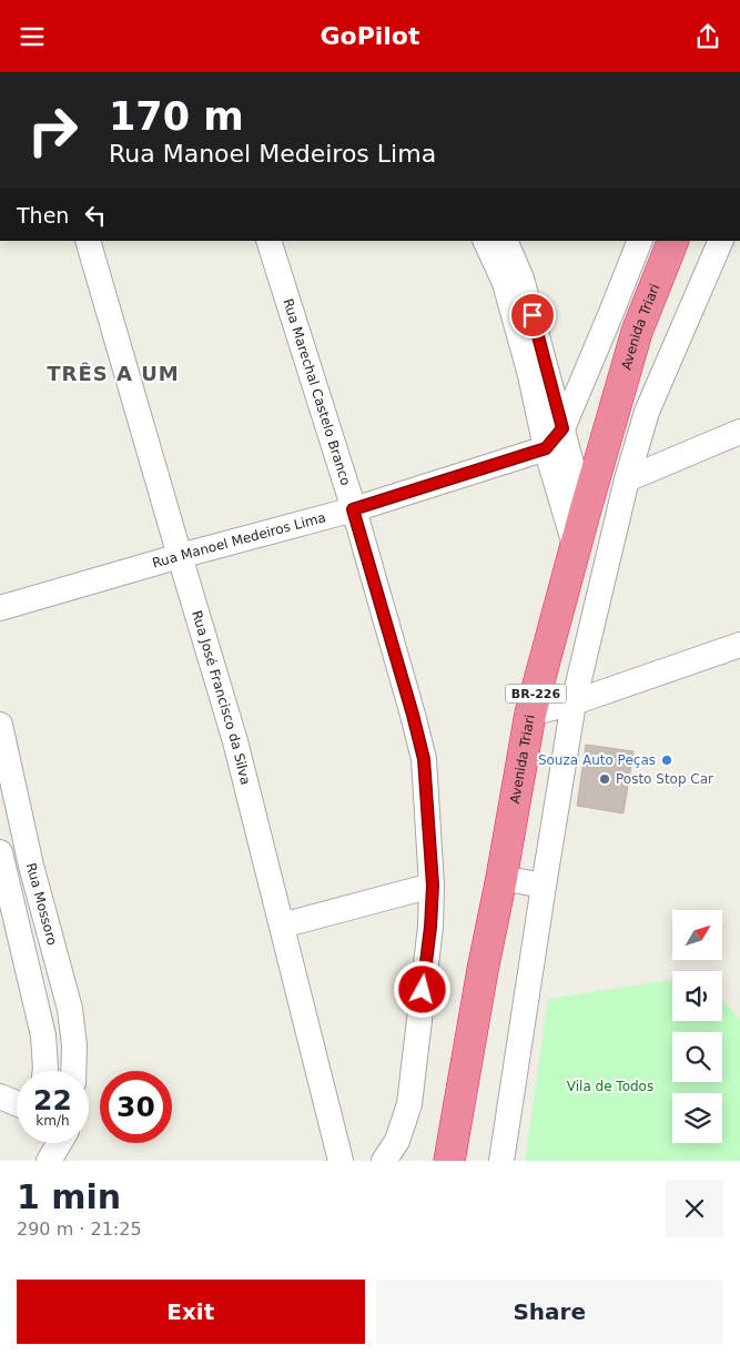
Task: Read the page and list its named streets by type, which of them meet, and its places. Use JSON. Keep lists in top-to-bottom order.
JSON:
{
  "streets": {
    "highway": ["Avenida Triari", "BR-226"],
    "street": [
      "Rua Marechal Castelo Branco",
      "Rua Manoel Medeiros Lima",
      "Rua José Francisco da Silva",
      "Rua Mossoro"
    ]
  },
  "crossings": [
    ["Rua Marechal Castelo Branco", "Rua Manoel Medeiros Lima"],
    ["Rua Manoel Medeiros Lima", "Rua José Francisco da Silva"]
  ],
  "districts": ["TRÊS A UM"],
  "parks": ["Vila de Todos"],
  "places": ["Souza Auto Peças", "Posto Stop Car"],
  "north": "top right",
  "page": {
    "header": "GoPilot",
    "turn": ["170 m", "Rua Manoel Medeiros Lima"],
    "then": "Then",
    "speed": "22 km/h",
    "limit": "30",
    "heading": ["1 min", "290 m · 21:25"],
    "buttons": ["Exit", "Share"]
  }
}
